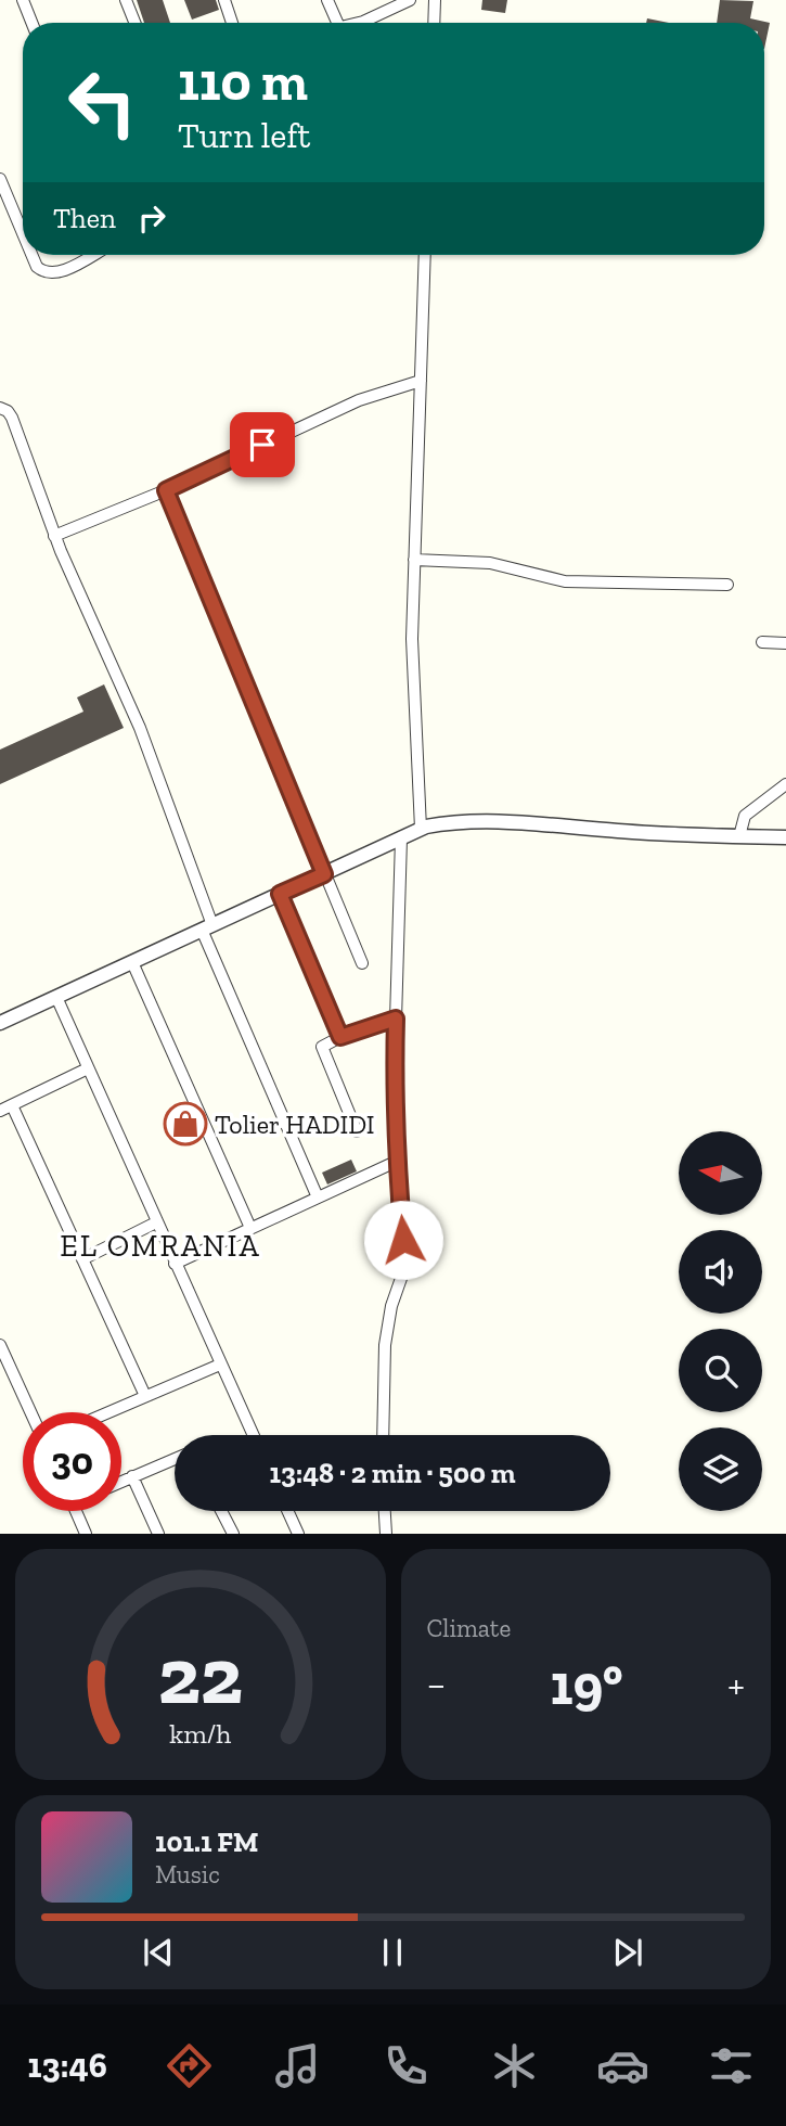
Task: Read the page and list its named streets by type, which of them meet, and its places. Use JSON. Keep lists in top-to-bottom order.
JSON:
{
  "districts": ["EL OMRANIA"],
  "places": {
    "shop": ["Tolier HADIDI"]
  },
  "north": "left",
  "page": {
    "turn": ["110 m", "Turn left"],
    "then": "Then",
    "limit": "30",
    "trip": "13:48 · 2 min · 500 m",
    "tile": "Climate",
    "heat": ["−", "19°", "+"],
    "song": ["101.1 FM", "Music"],
    "tabs": "13:46",
    "gauge": ["22", "km/h"]
  }
}
